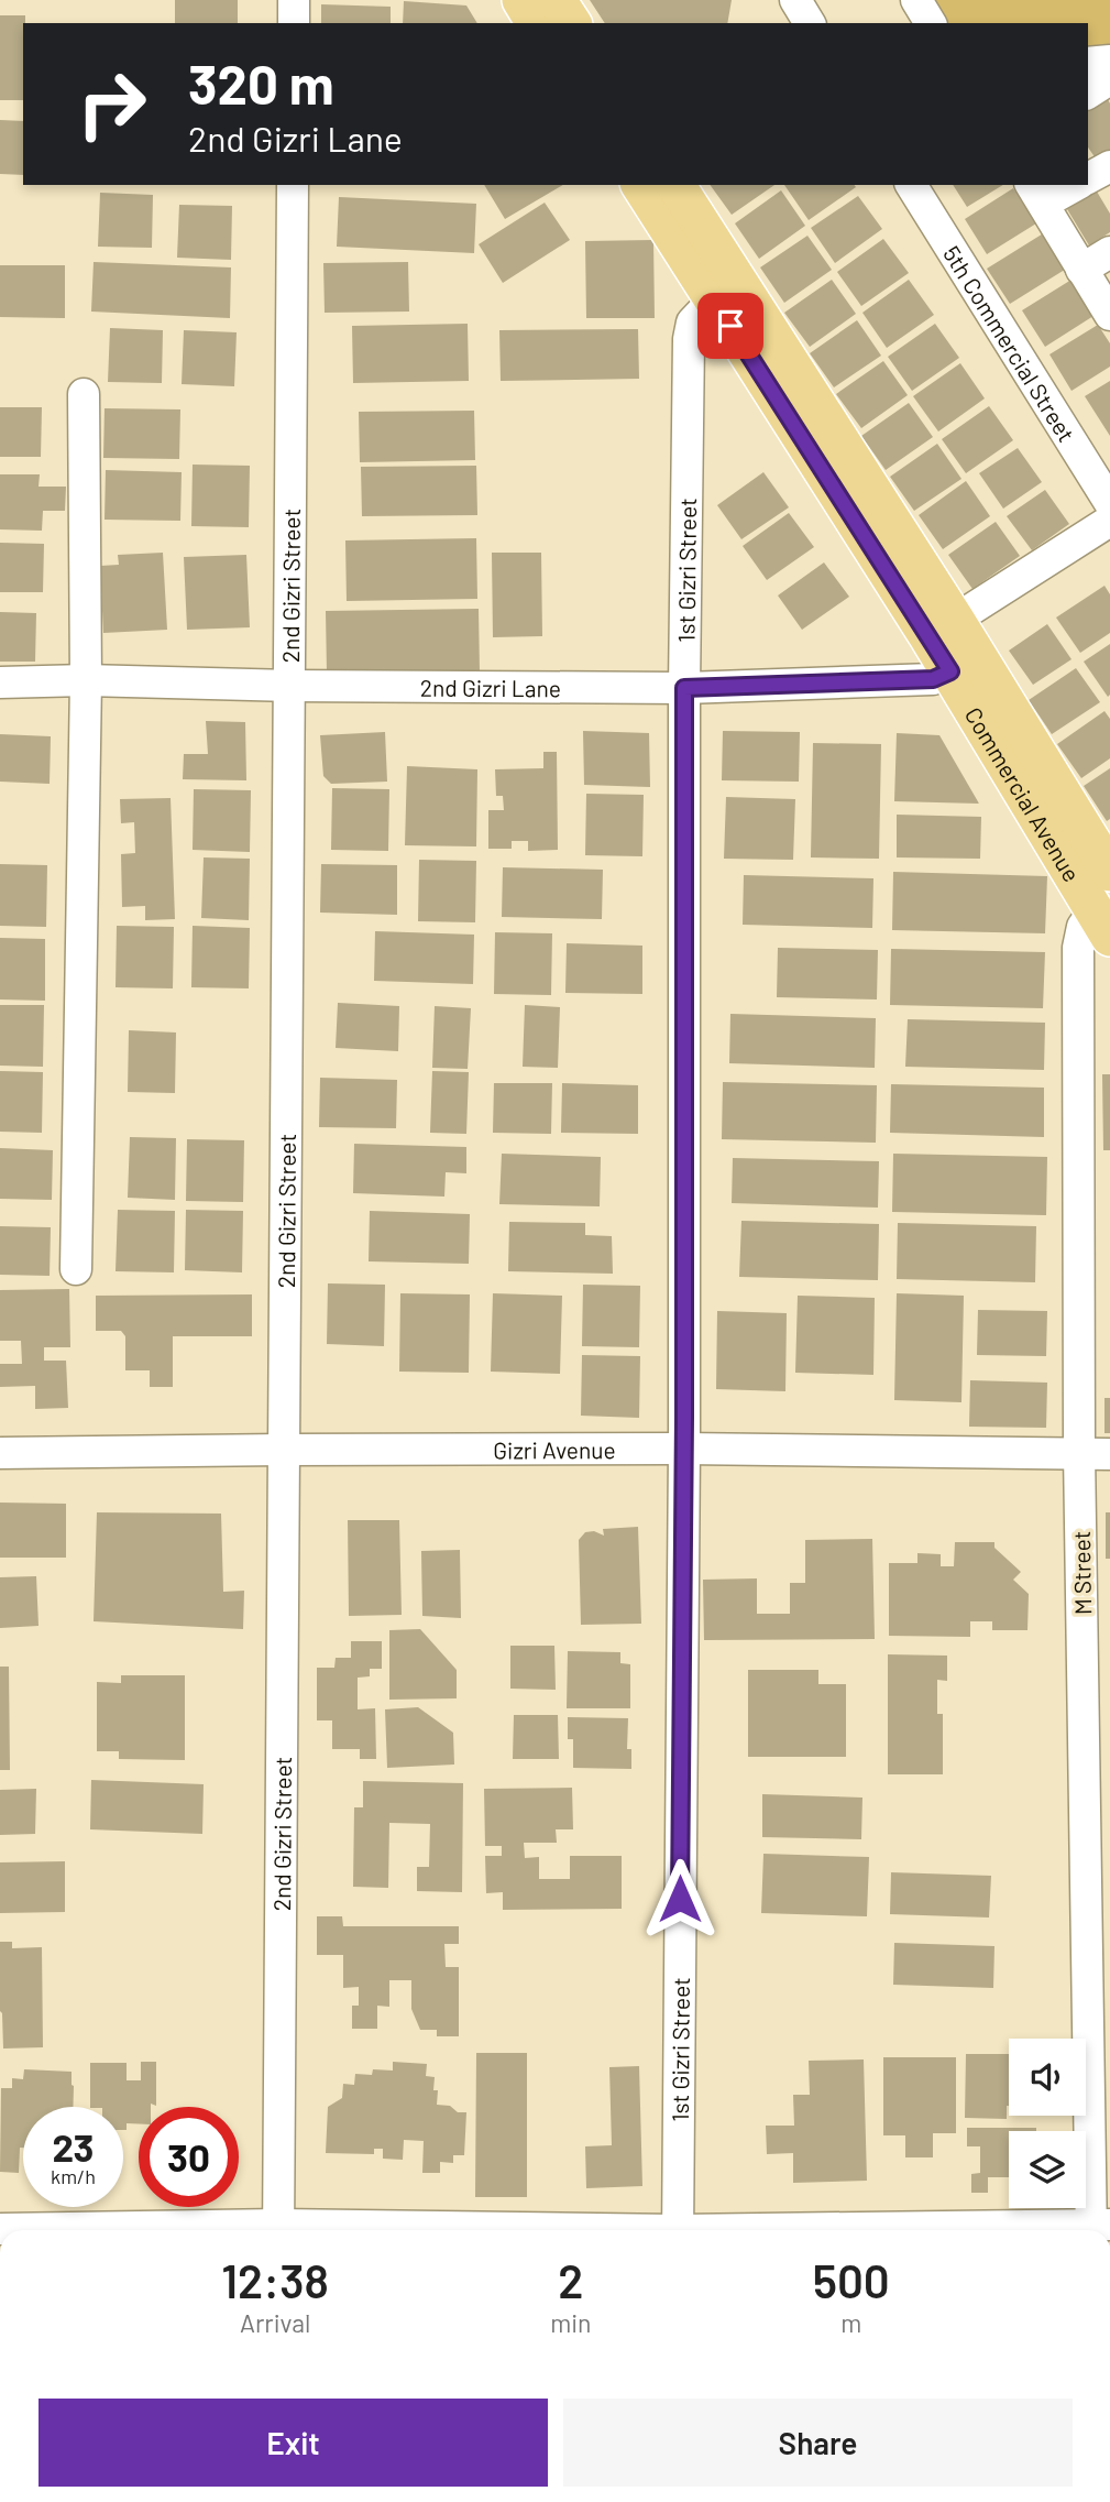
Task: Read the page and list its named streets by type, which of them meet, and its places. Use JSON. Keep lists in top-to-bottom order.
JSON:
{
  "streets": {
    "main road": ["Commercial Avenue"],
    "street": [
      "5th Commercial Street",
      "1st Gizri Street",
      "2nd Gizri Street",
      "2nd Gizri Lane",
      "Gizri Avenue",
      "M Street"
    ]
  },
  "crossings": [
    ["1st Gizri Street", "2nd Gizri Lane"],
    ["1st Gizri Street", "Commercial Avenue"],
    ["1st Gizri Street", "Gizri Avenue"],
    ["2nd Gizri Street", "2nd Gizri Lane"],
    ["2nd Gizri Street", "Gizri Avenue"],
    ["2nd Gizri Lane", "Commercial Avenue"],
    ["Commercial Avenue", "M Street"],
    ["Gizri Avenue", "M Street"]
  ],
  "page": {
    "turn": ["320 m", "2nd Gizri Lane"],
    "speed": "23 km/h",
    "limit": "30",
    "eta": [
      "12:38",
      "Arrival",
      "2",
      "min",
      "500",
      "m"
    ],
    "buttons": ["Exit", "Share"]
  }
}
